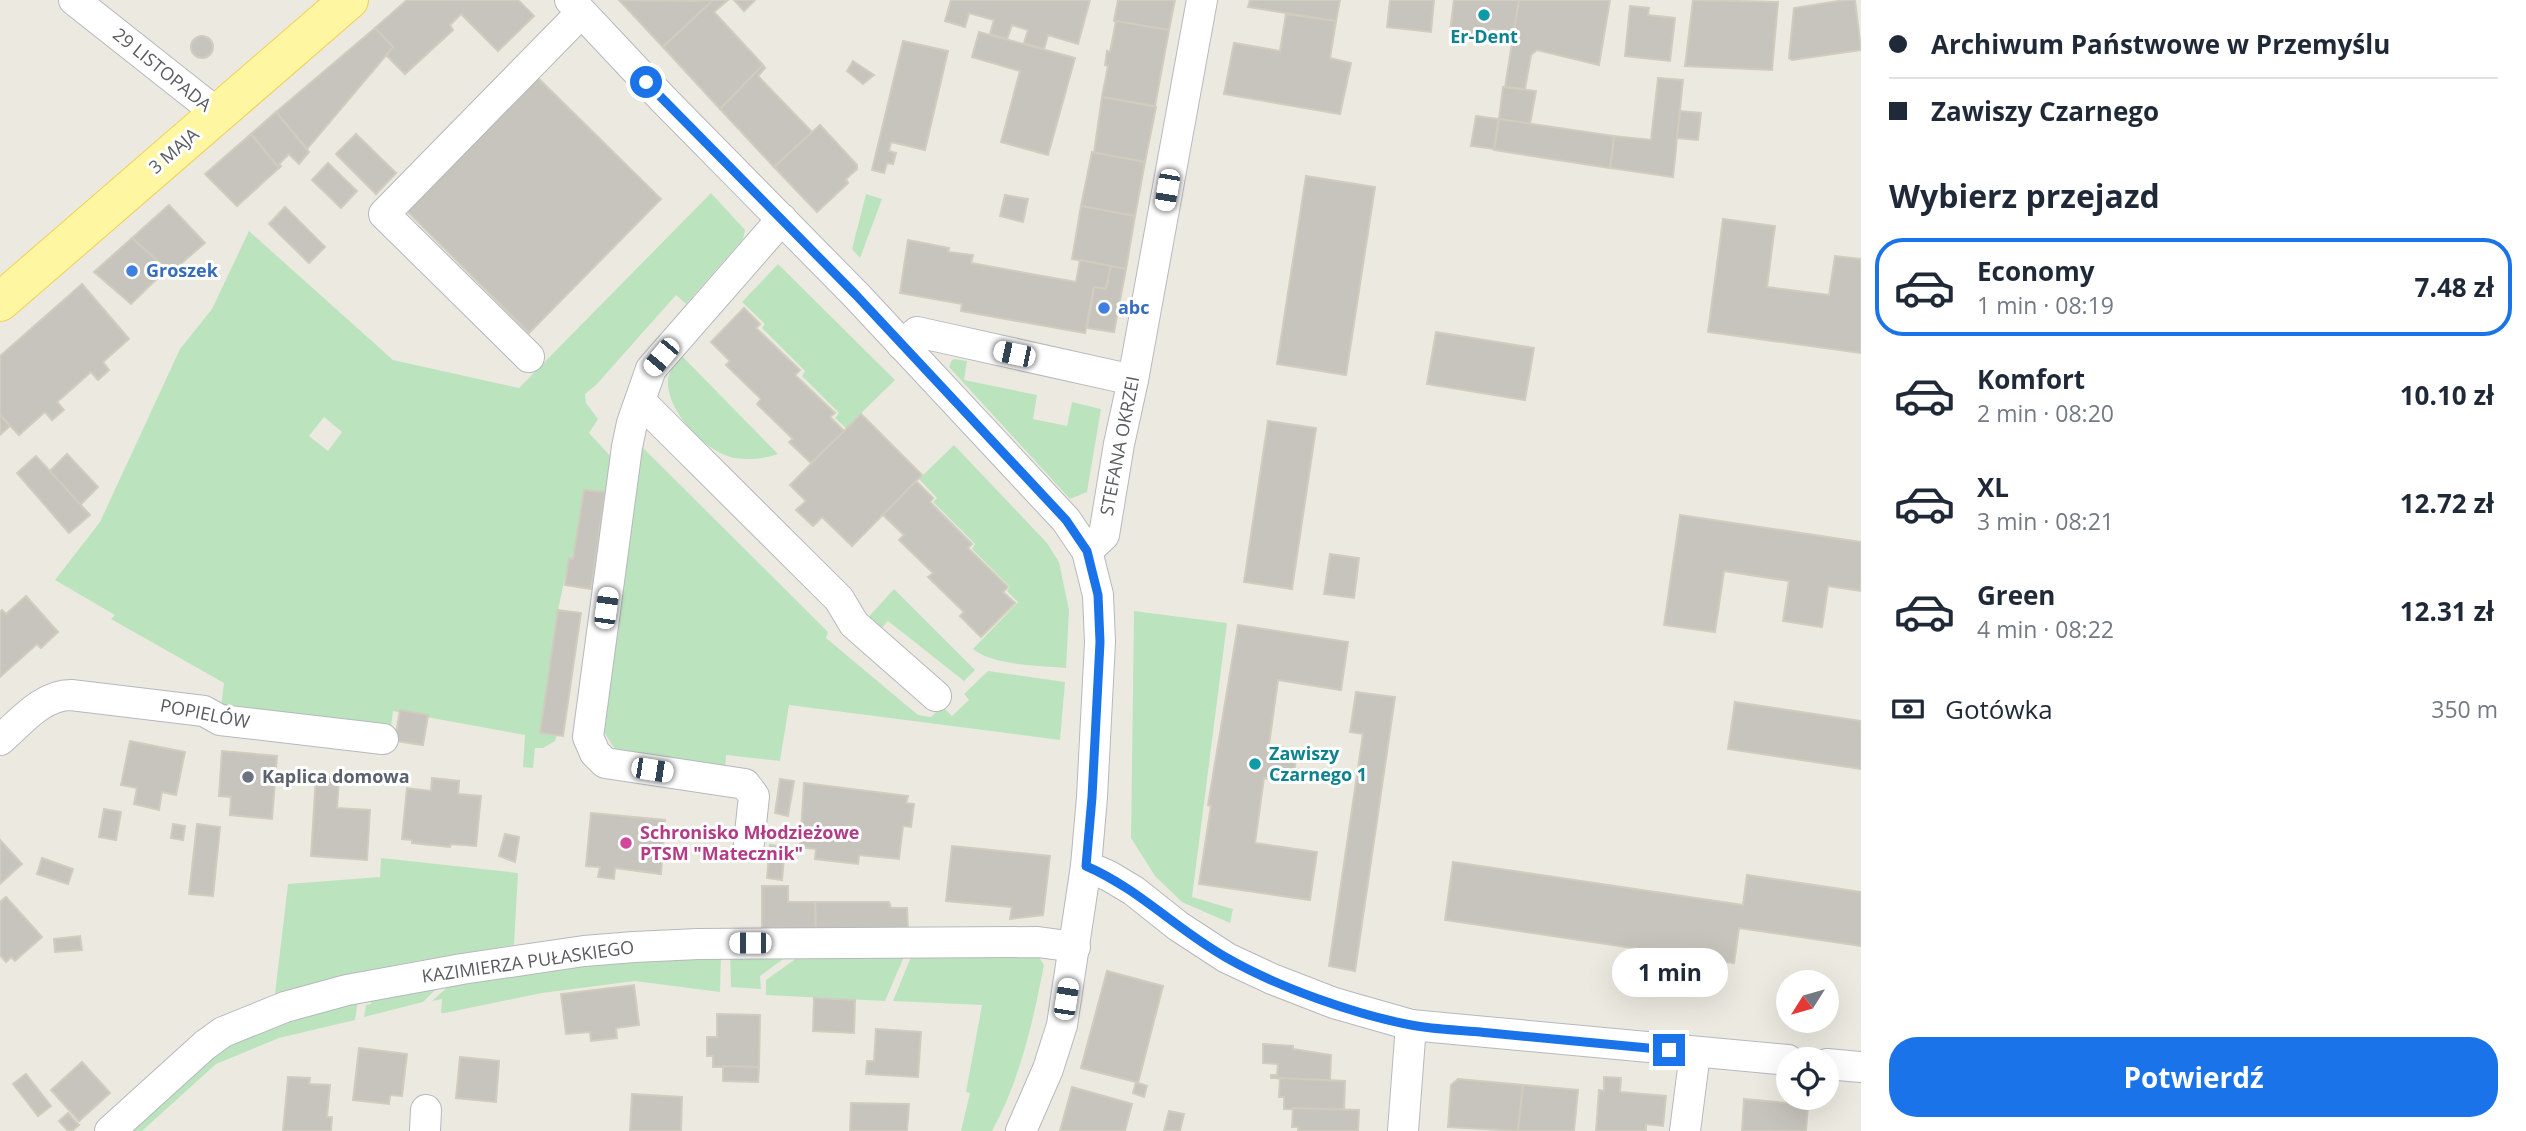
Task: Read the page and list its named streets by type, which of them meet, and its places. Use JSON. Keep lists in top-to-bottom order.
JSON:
{
  "streets": {
    "main road": ["3 MAJA"],
    "street": [
      "29 LISTOPADA",
      "STEFANA OKRZEI",
      "POPIELÓW",
      "KAZIMIERZA PUŁASKIEGO"
    ]
  },
  "crossings": [
    ["29 LISTOPADA", "3 MAJA"]
  ],
  "places": [
    "Er-Dent",
    "Groszek",
    "abc",
    "Zawiszy Czarnego 1",
    "Kaplica domowa",
    "Schronisko Młodzieżowe PTSM \"Matecznik\""
  ],
  "north": "bottom left",
  "page": {
    "banner": ["Archiwum Państwowe w Przemyślu", "Zawiszy Czarnego"],
    "heading": "Wybierz przejazd",
    "list": [
      {
        "name": "Economy",
        "note": "1 min · 08:19",
        "value": "7.48 zł"
      },
      {
        "name": "Komfort",
        "note": "2 min · 08:20",
        "value": "10.10 zł"
      },
      {
        "name": "XL",
        "note": "3 min · 08:21",
        "value": "12.72 zł"
      },
      {
        "name": "Green",
        "note": "4 min · 08:22",
        "value": "12.31 zł"
      }
    ],
    "pay": ["Gotówka", "350 m"],
    "bubble": "1 min",
    "buttons": "Potwierdź"
  }
}
